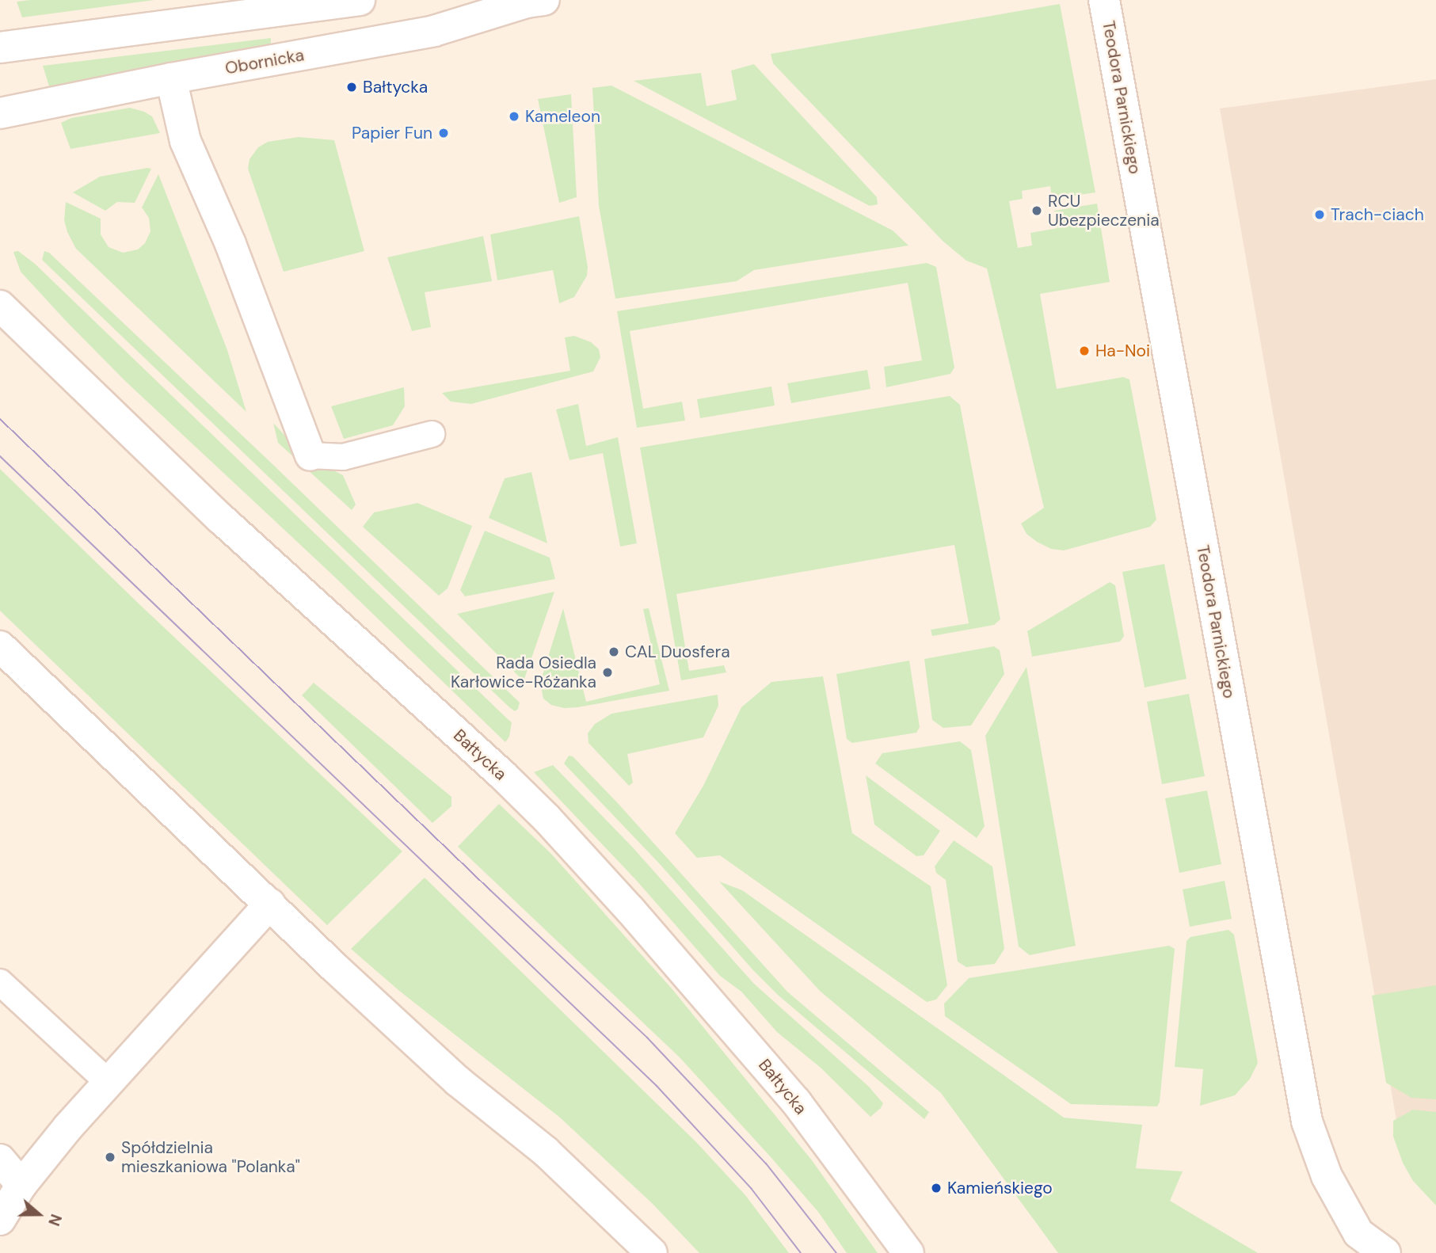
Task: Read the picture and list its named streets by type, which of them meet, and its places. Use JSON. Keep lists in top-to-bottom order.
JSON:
{
  "streets": {
    "main road": ["Obornicka", "Teodora Parnickiego", "Bałtycka"]
  },
  "places": [
    "Bałtycka",
    "Kameleon",
    "Papier Fun",
    "RCU Ubezpieczenia",
    "Trach-ciach",
    "Ha-Noi",
    "CAL Duosfera",
    "Rada Osiedla Karłowice-Różanka",
    "Spółdzielnia mieszkaniowa \"Polanka\"",
    "Kamieńskiego"
  ],
  "north": "right"
}
